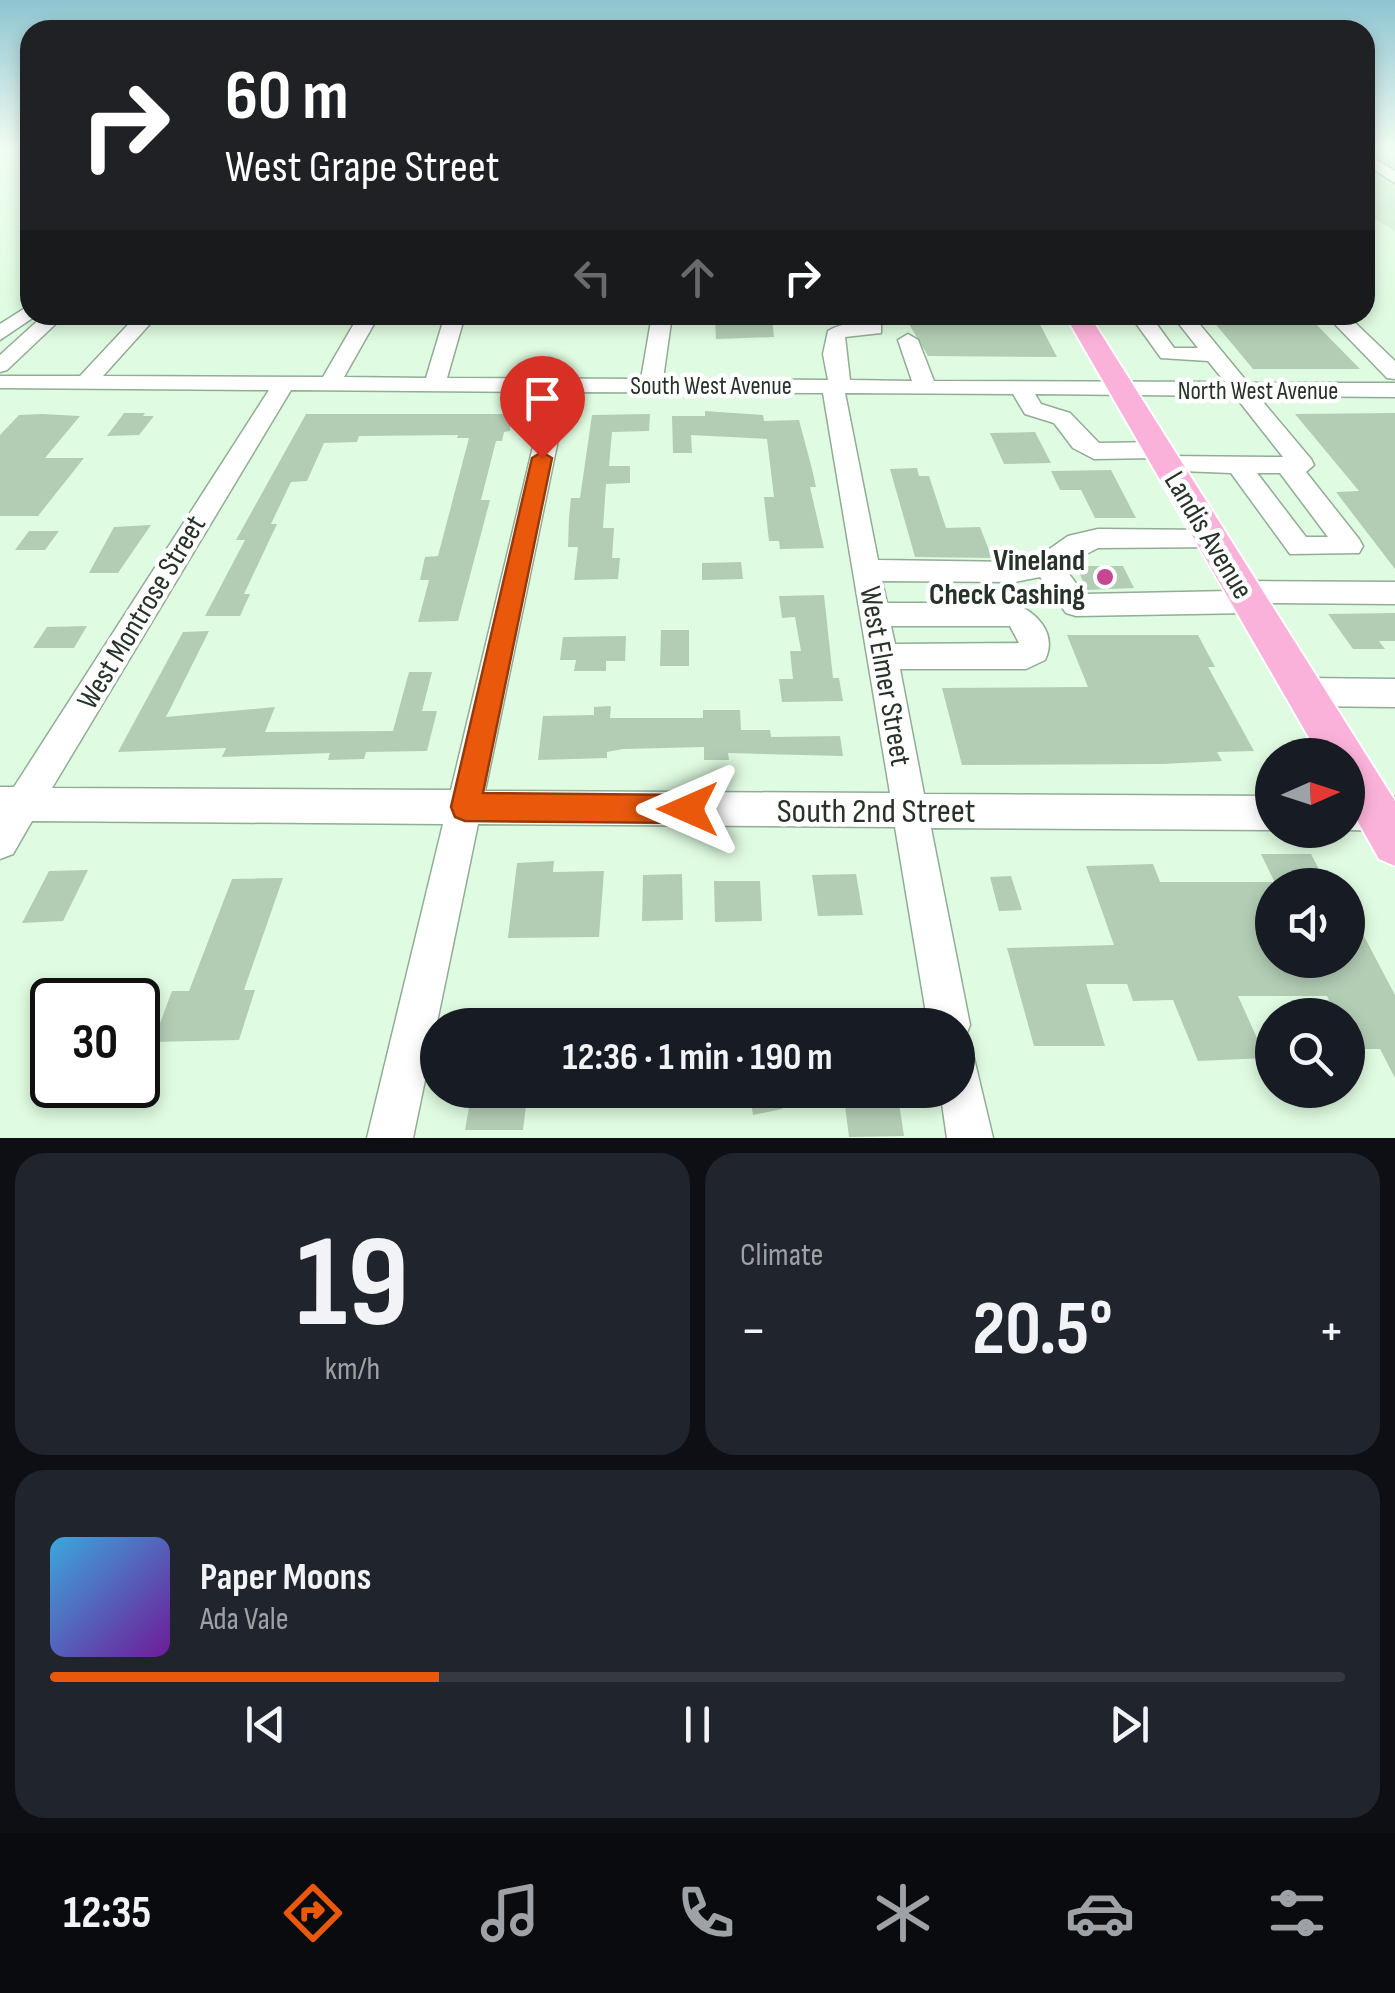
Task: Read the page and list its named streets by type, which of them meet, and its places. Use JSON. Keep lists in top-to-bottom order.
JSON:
{
  "streets": {
    "main road": ["Landis Avenue"],
    "street": [
      "South West Avenue",
      "North West Avenue",
      "West Montrose Street",
      "West Elmer Street",
      "South 2nd Street"
    ]
  },
  "crossings": [
    ["South West Avenue", "North West Avenue"],
    ["South West Avenue", "Landis Avenue"],
    ["South West Avenue", "West Montrose Street"],
    ["South West Avenue", "West Elmer Street"],
    ["North West Avenue", "Landis Avenue"],
    ["West Montrose Street", "South 2nd Street"],
    ["West Elmer Street", "South 2nd Street"]
  ],
  "places": ["Vineland Check Cashing"],
  "north": "right",
  "page": {
    "turn": ["60 m", "West Grape Street"],
    "limit": "30",
    "trip": "12:36 · 1 min · 190 m",
    "tile": [
      ["19", "km/h"],
      "Climate"
    ],
    "heat": ["−", "20.5°", "+"],
    "song": ["Paper Moons", "Ada Vale"],
    "tabs": "12:35"
  }
}
